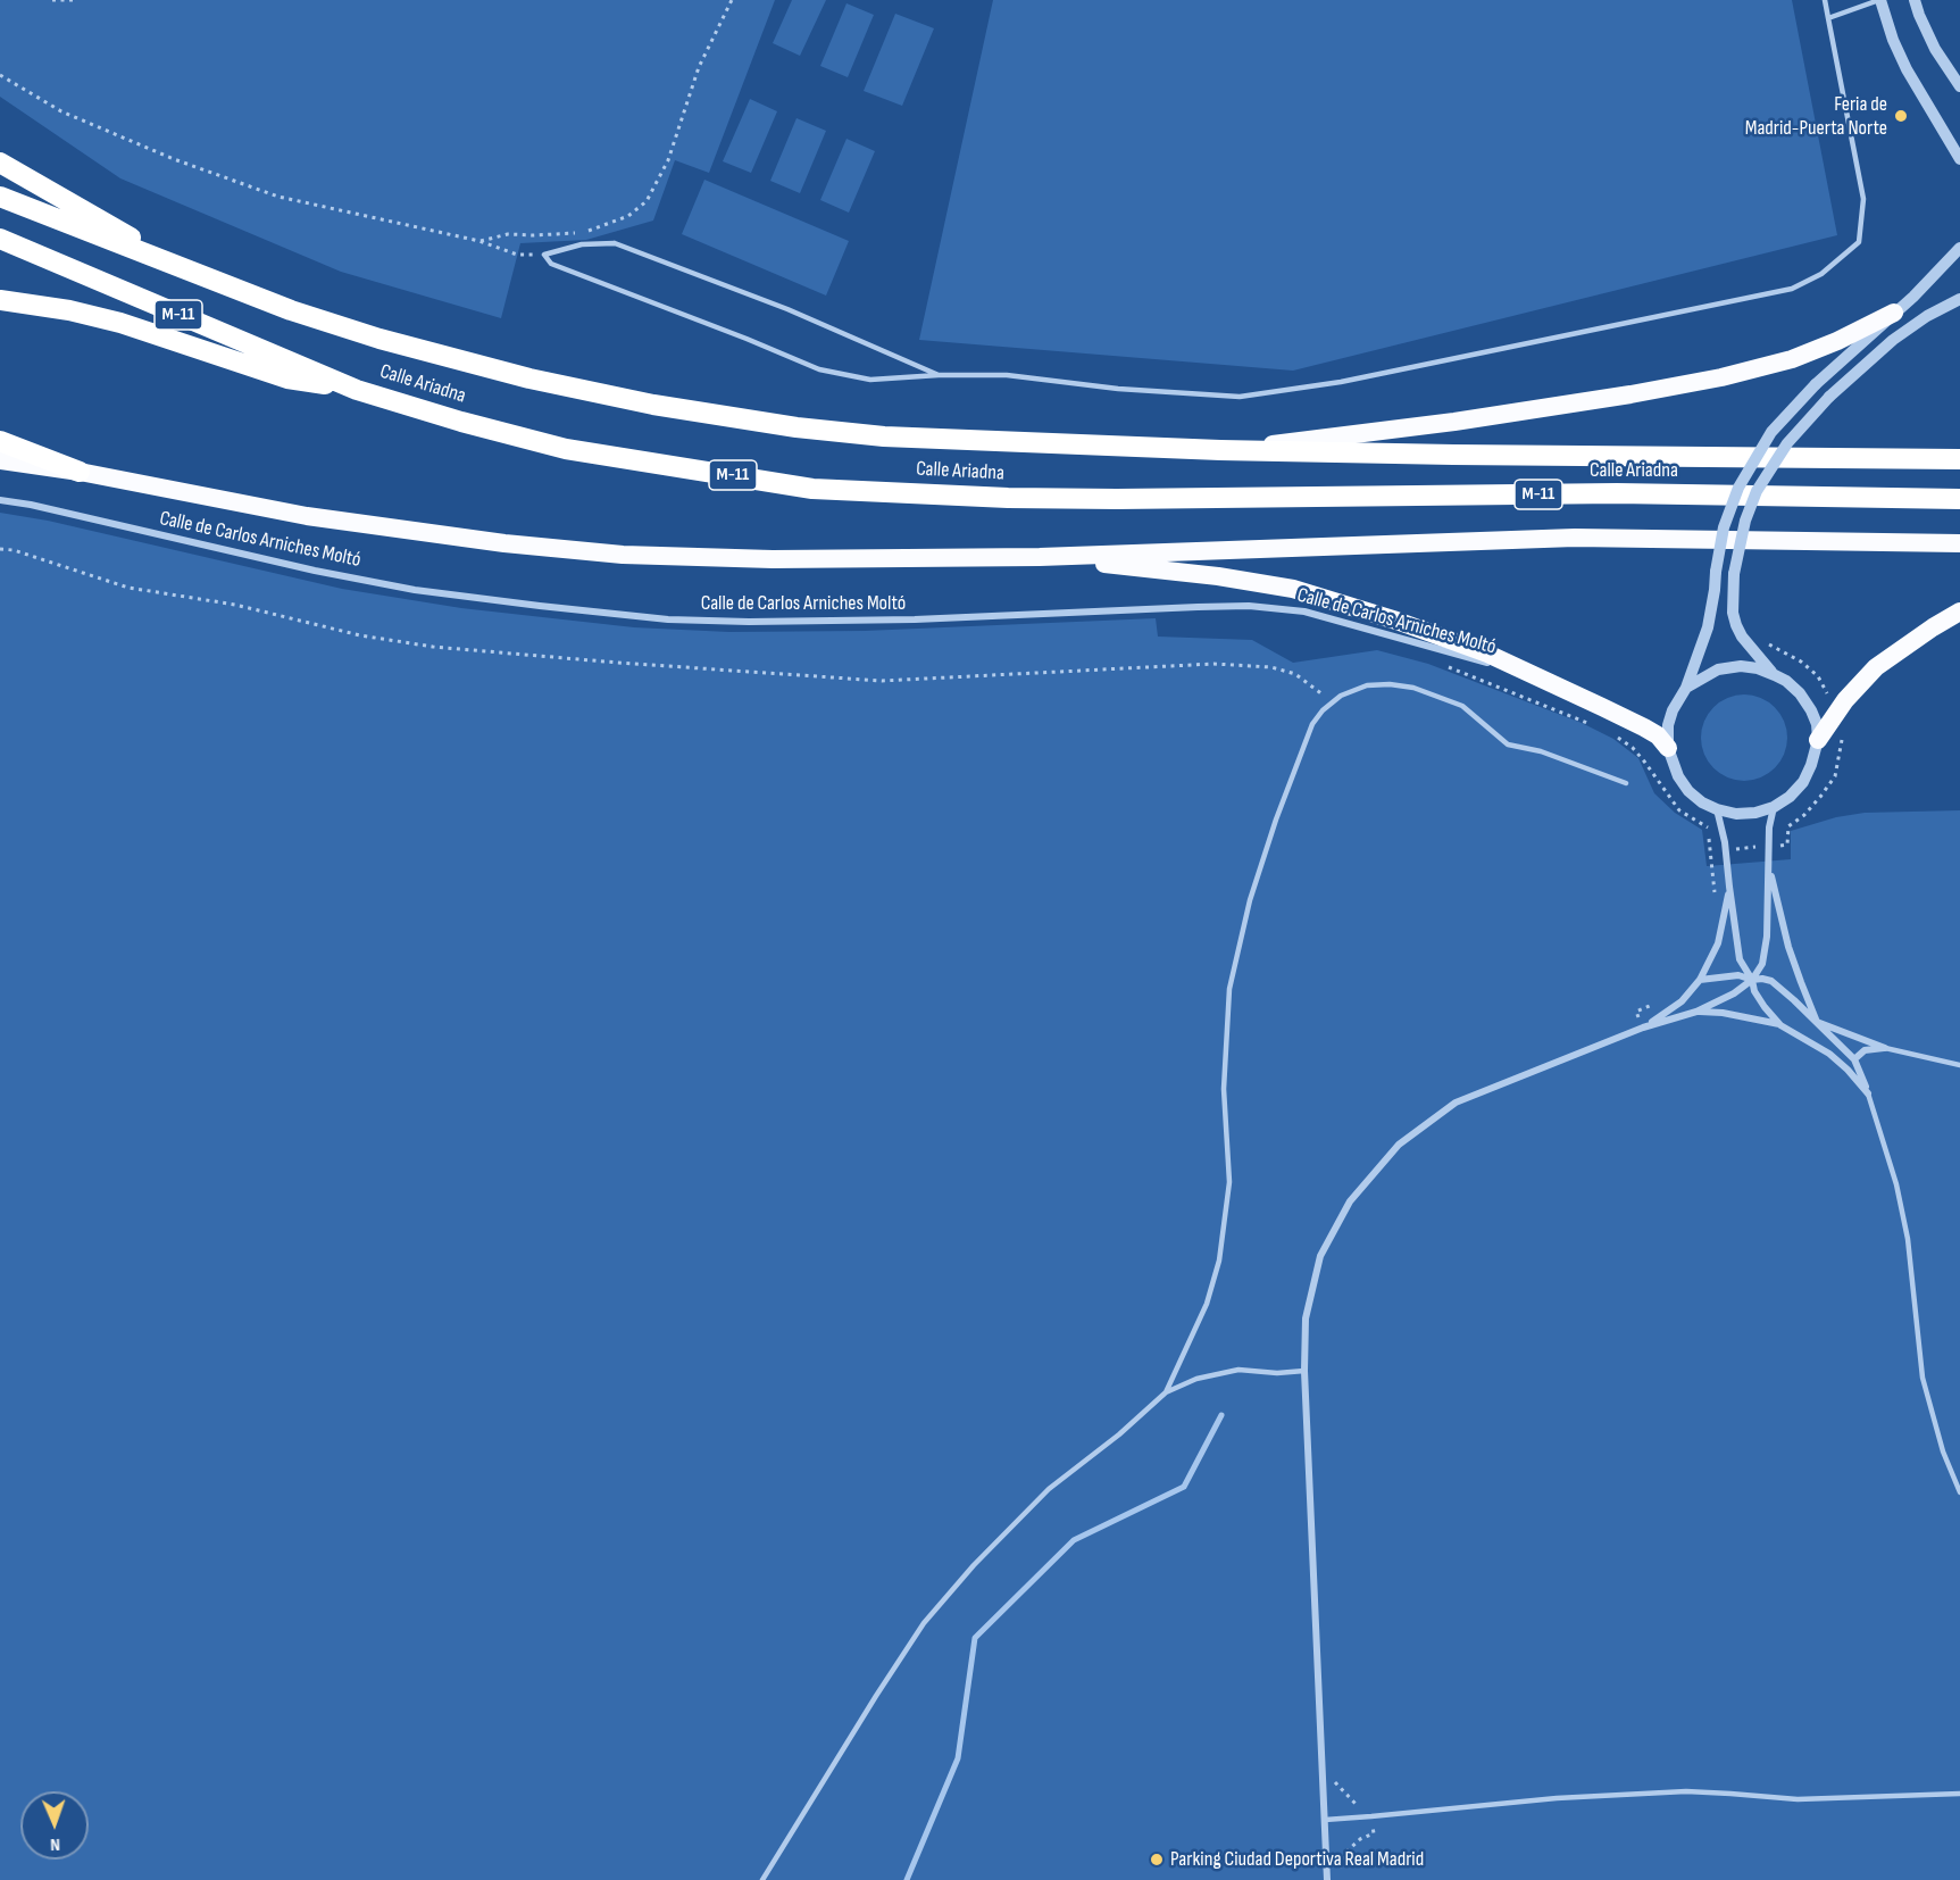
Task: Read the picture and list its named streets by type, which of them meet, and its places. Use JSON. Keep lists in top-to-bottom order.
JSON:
{
  "streets": {
    "highway": ["M-11", "Calle Ariadna"],
    "street": ["Calle de Carlos Arniches Moltó"]
  },
  "places": ["Feria de Madrid-Puerta Norte", "Parking Ciudad Deportiva Real Madrid"],
  "north": "bottom"
}
